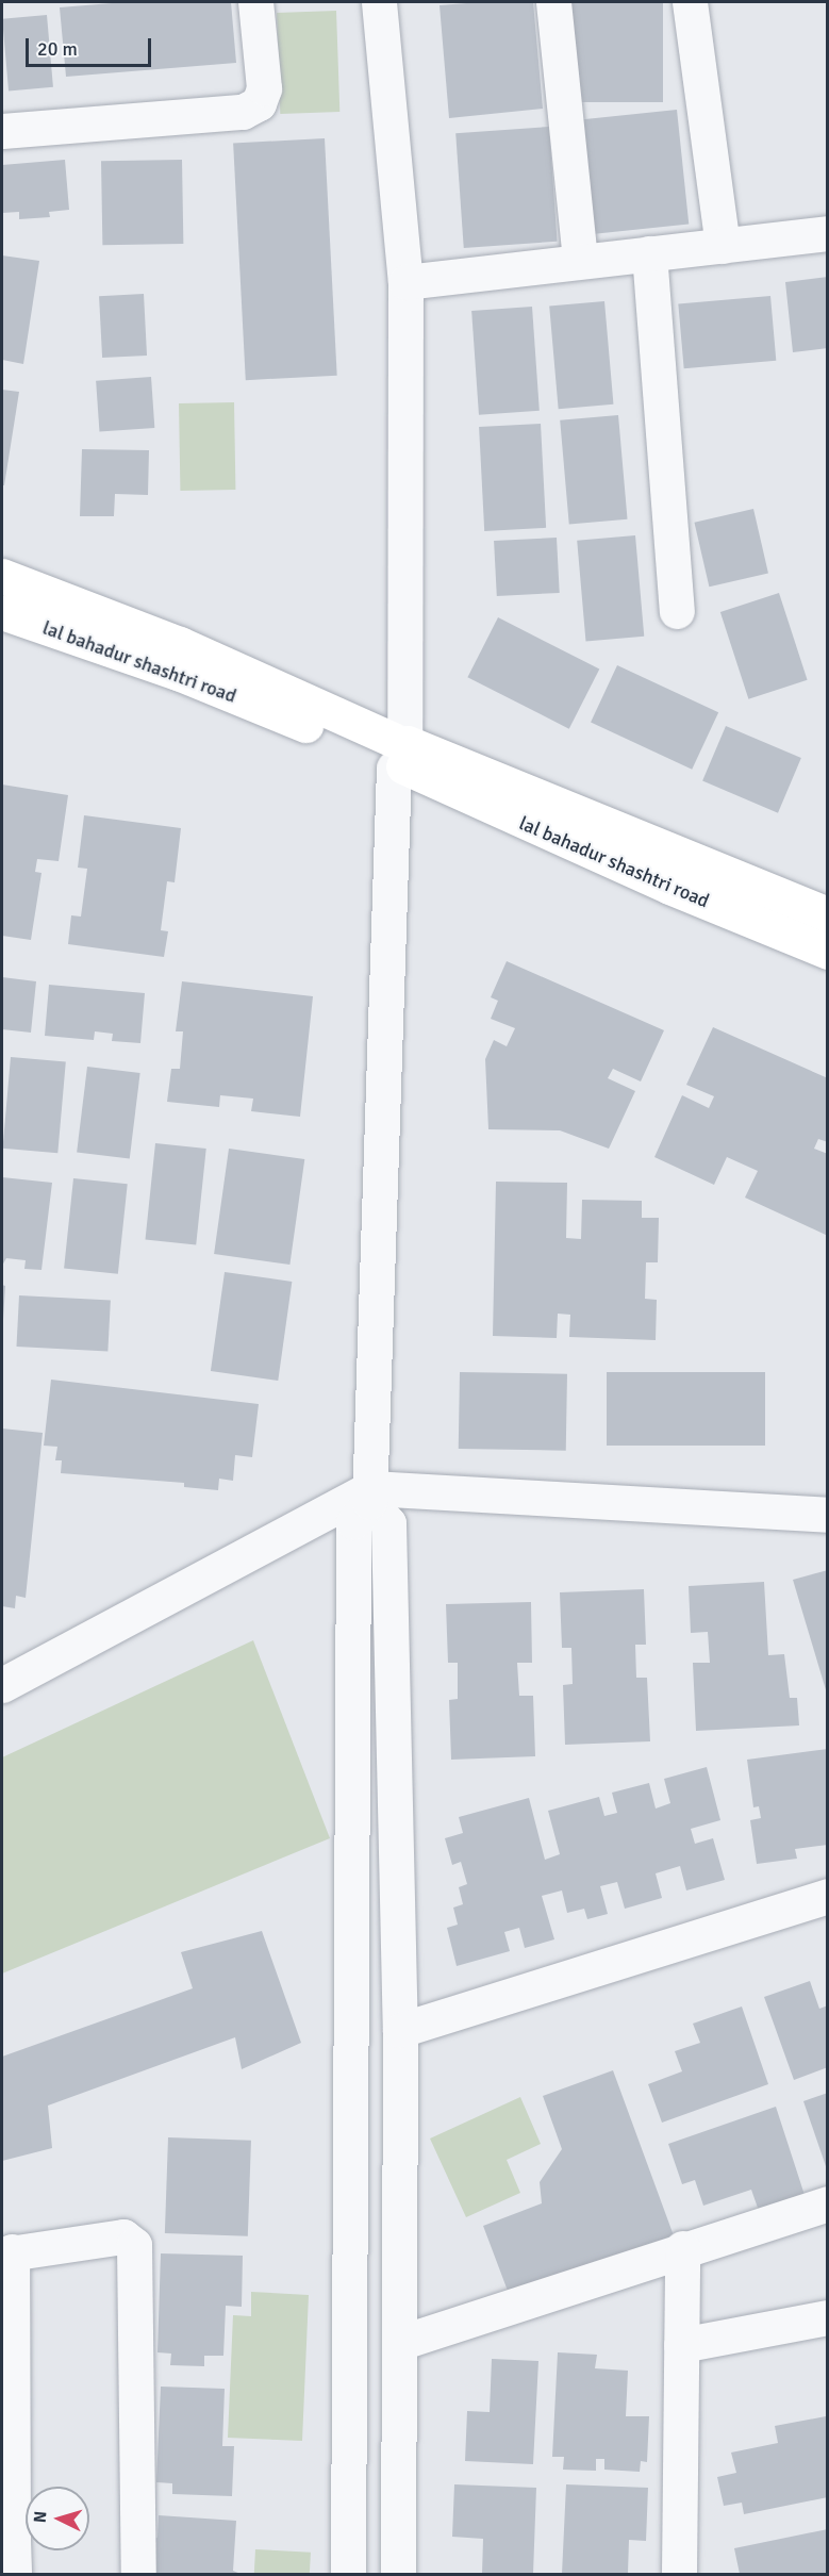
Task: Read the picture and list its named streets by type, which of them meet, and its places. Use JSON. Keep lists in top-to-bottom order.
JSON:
{
  "streets": {
    "main road": ["lal bahadur shashtri road"]
  },
  "scale_bar": "20 m",
  "north": "left"
}
